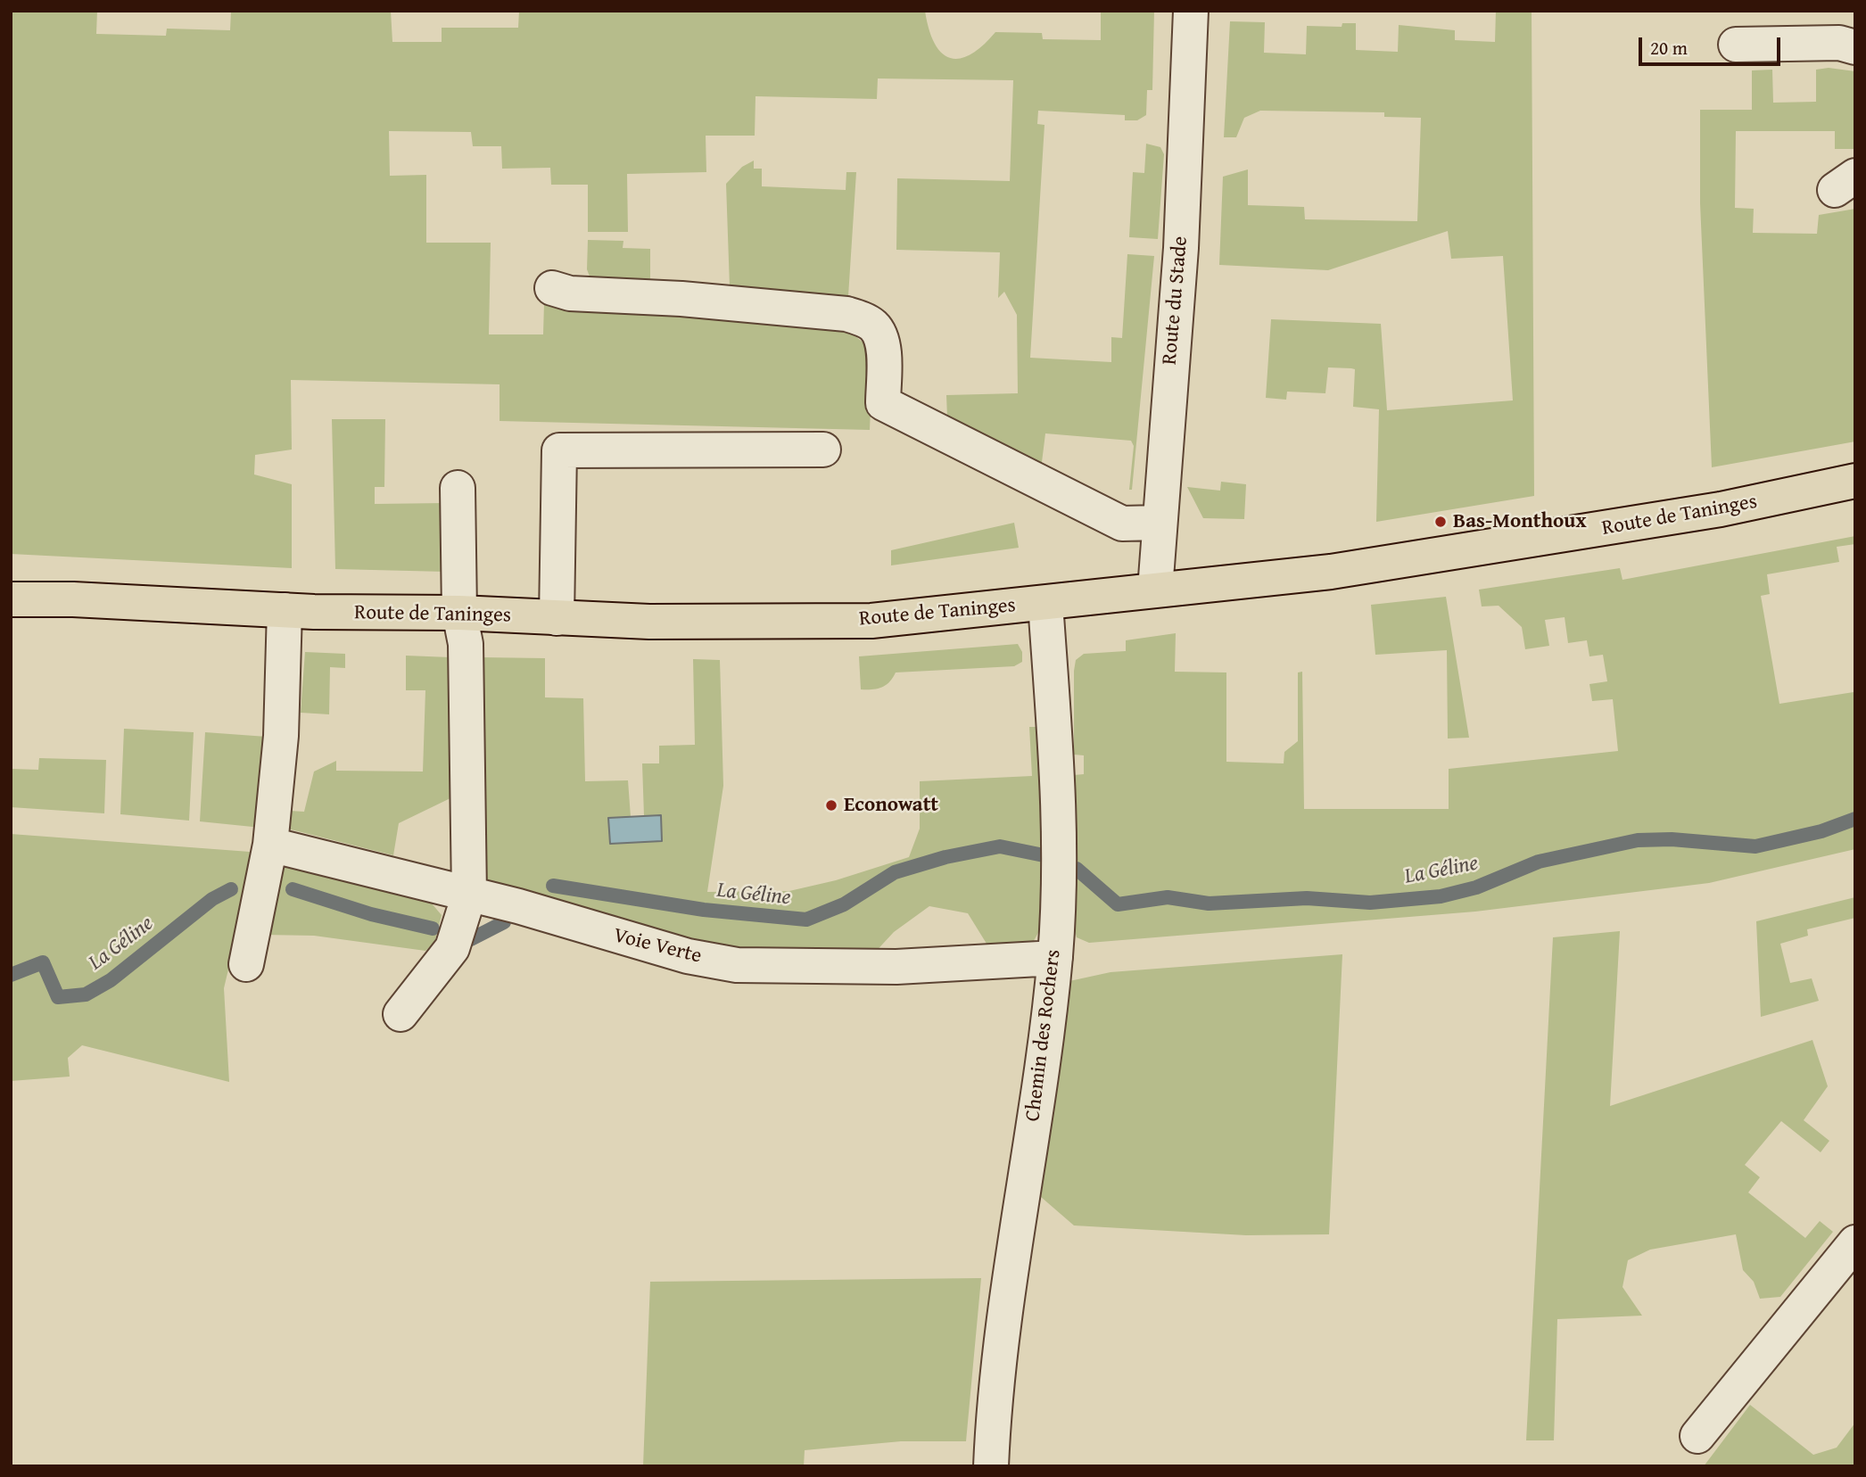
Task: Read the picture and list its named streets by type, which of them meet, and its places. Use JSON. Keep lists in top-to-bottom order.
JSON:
{
  "streets": {
    "main road": ["Route de Taninges"],
    "street": ["Route du Stade", "Voie Verte", "Chemin des Rochers"]
  },
  "crossings": [
    ["Route du Stade", "Route de Taninges"],
    ["Route de Taninges", "Chemin des Rochers"],
    ["Voie Verte", "Chemin des Rochers"]
  ],
  "water": ["La Géline"],
  "places": ["Bas-Monthoux", "Econowatt"],
  "scale_bar": "20 m"
}
